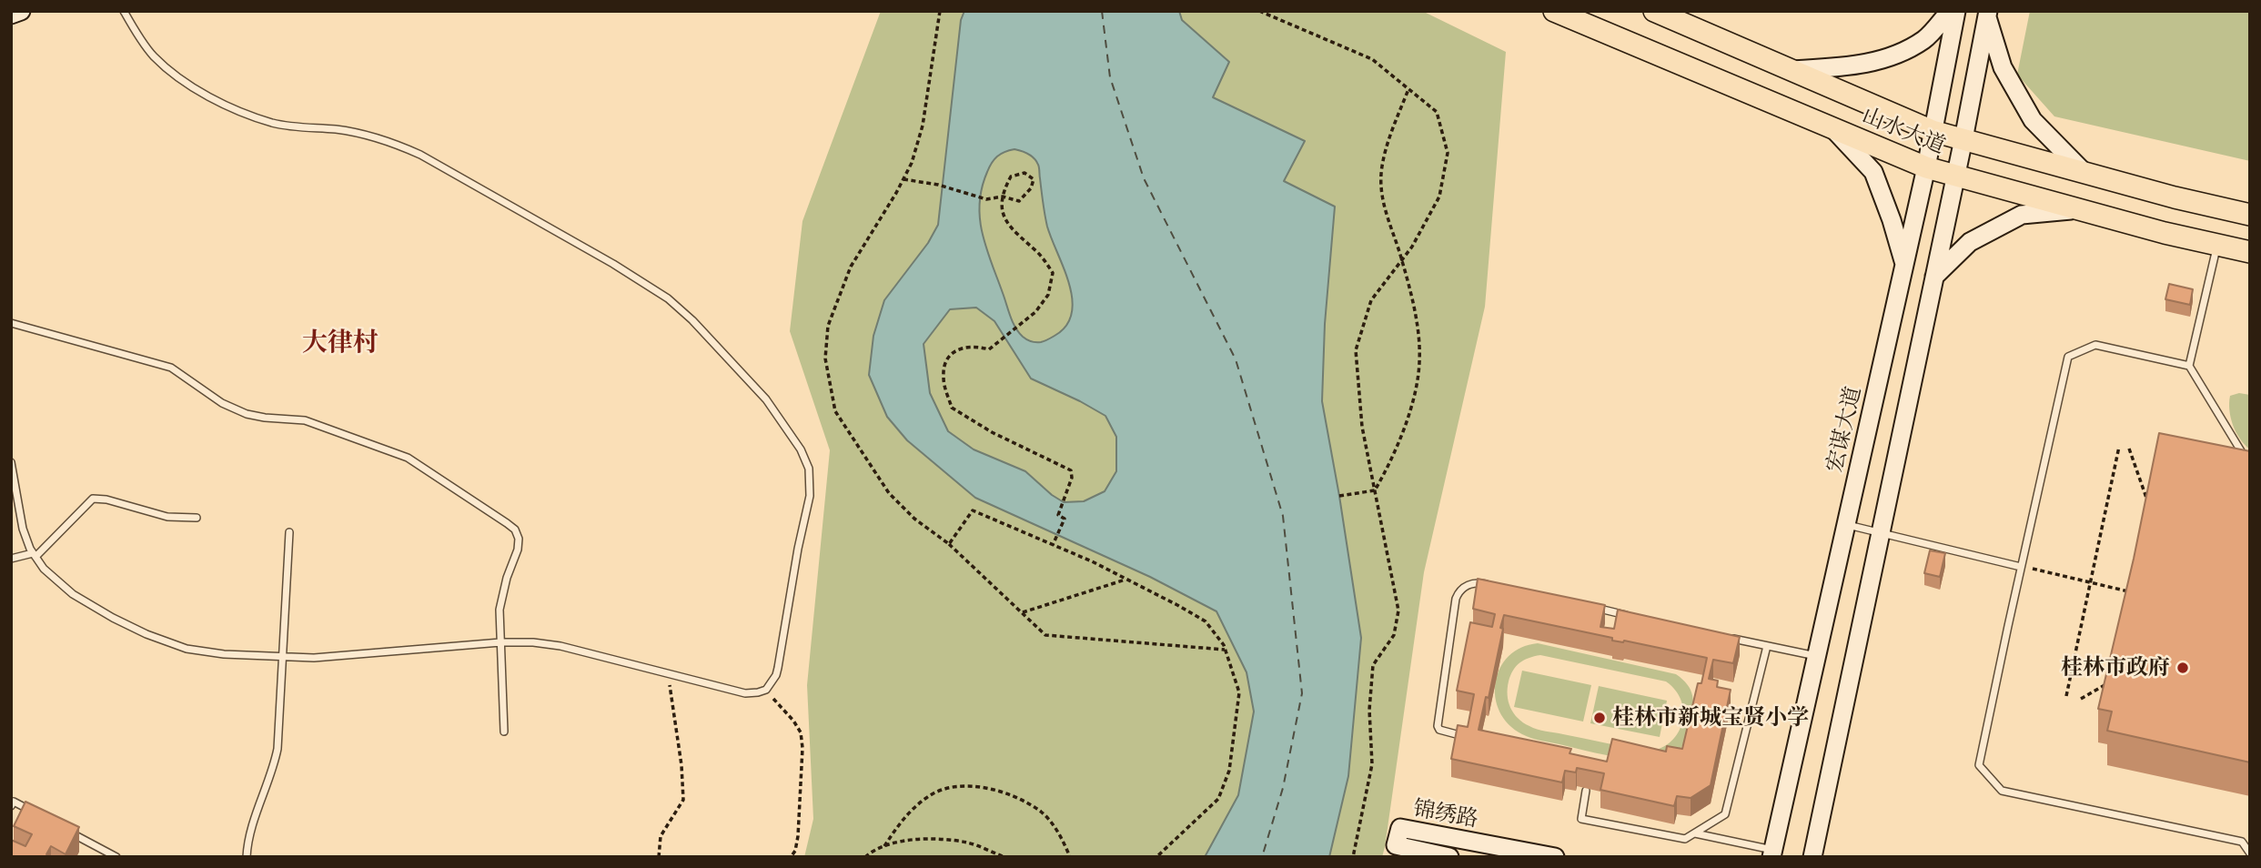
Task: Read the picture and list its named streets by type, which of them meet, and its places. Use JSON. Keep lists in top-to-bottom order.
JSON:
{
  "streets": {
    "main road": ["山水大道", "宏谋大道", "锦绣路"]
  },
  "crossings": [
    ["山水大道", "宏谋大道"]
  ],
  "districts": ["大律村"],
  "places": ["桂林市政府", "桂林市新城宝贤小学"]
}
